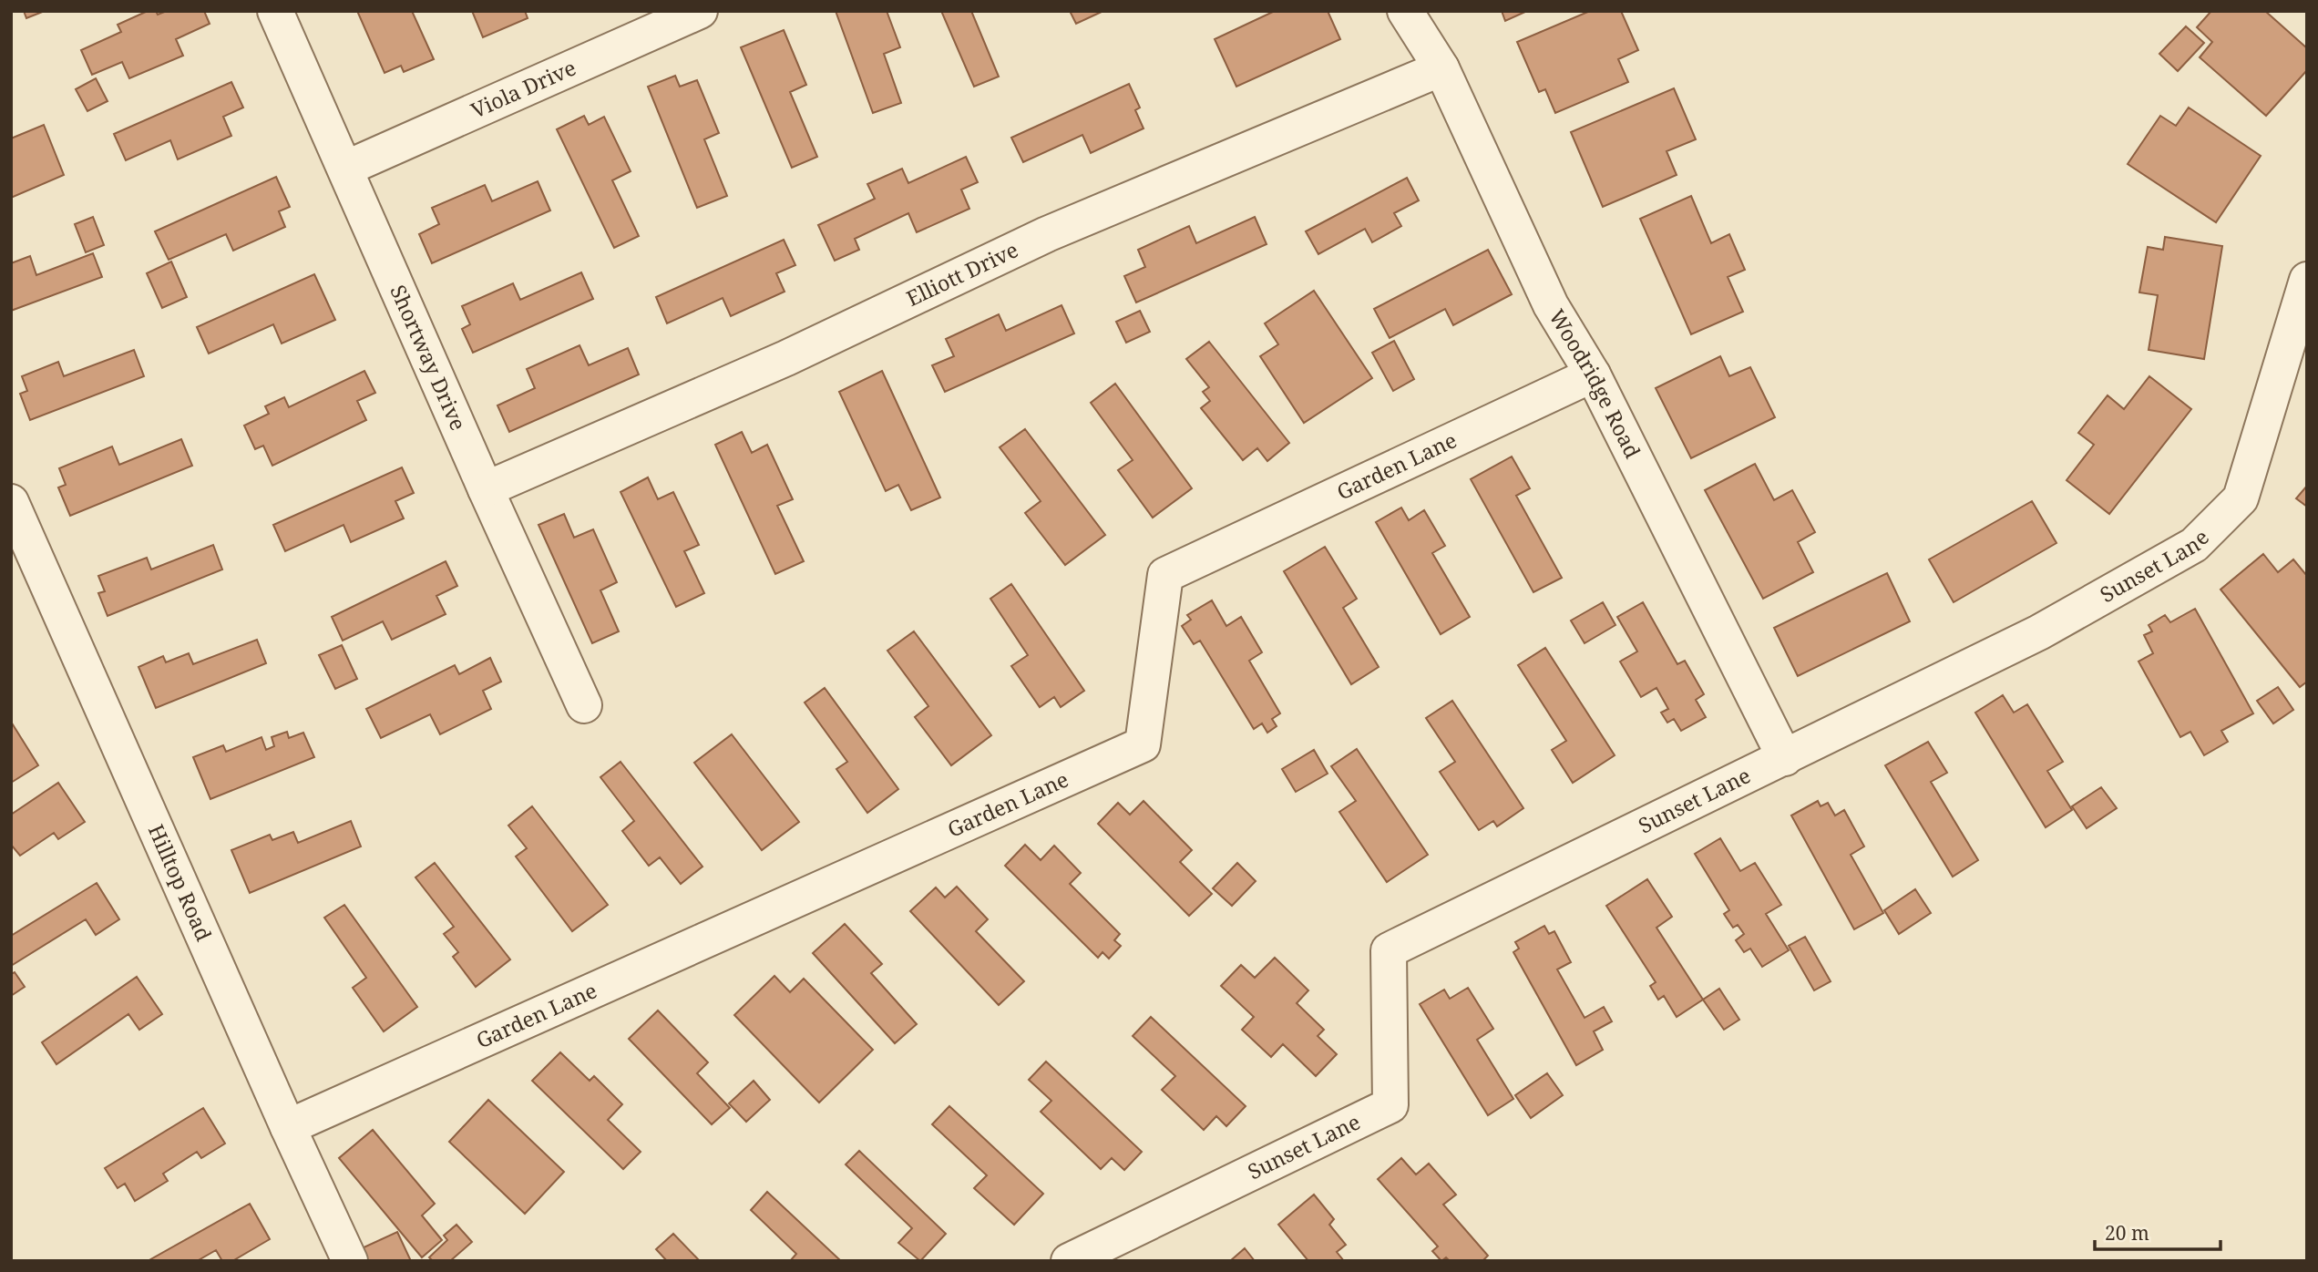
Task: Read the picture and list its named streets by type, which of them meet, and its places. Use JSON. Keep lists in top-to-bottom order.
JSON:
{
  "streets": {
    "street": [
      "Viola Drive",
      "Elliott Drive",
      "Shortway Drive",
      "Woodridge Road",
      "Garden Lane",
      "Sunset Lane",
      "Hilltop Road"
    ]
  },
  "crossings": [
    ["Viola Drive", "Shortway Drive"],
    ["Elliott Drive", "Shortway Drive"],
    ["Elliott Drive", "Woodridge Road"],
    ["Woodridge Road", "Garden Lane"],
    ["Woodridge Road", "Sunset Lane"],
    ["Garden Lane", "Hilltop Road"]
  ],
  "scale_bar": "20 m"
}
